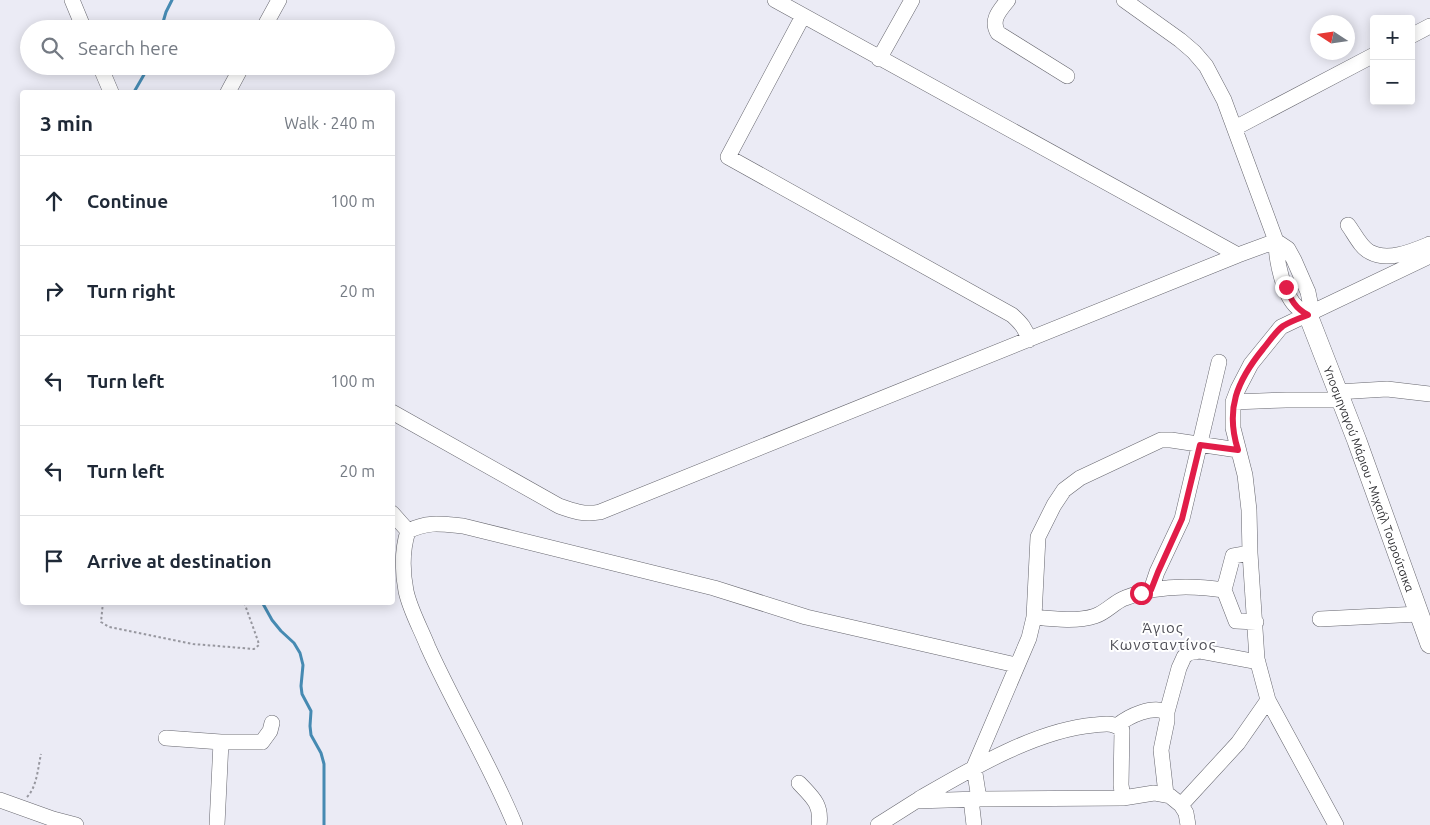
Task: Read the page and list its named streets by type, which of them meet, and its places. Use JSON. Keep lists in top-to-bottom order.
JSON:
{
  "streets": {
    "main road": ["Υποσμηναγού Μάριου - Μιχαήλ Τουρούτσικα"]
  },
  "districts": ["Άγιος Κωνσταντίνος"],
  "north": "left",
  "page": {
    "map_buttons": ["+", "−"],
    "search": "Search here",
    "heading": ["3 min", "Walk · 240 m"],
    "list": [
      ["Continue", "100 m"],
      ["Turn right", "20 m"],
      ["Turn left", "100 m"],
      ["Turn left", "20 m"],
      "Arrive at destination"
    ]
  }
}
